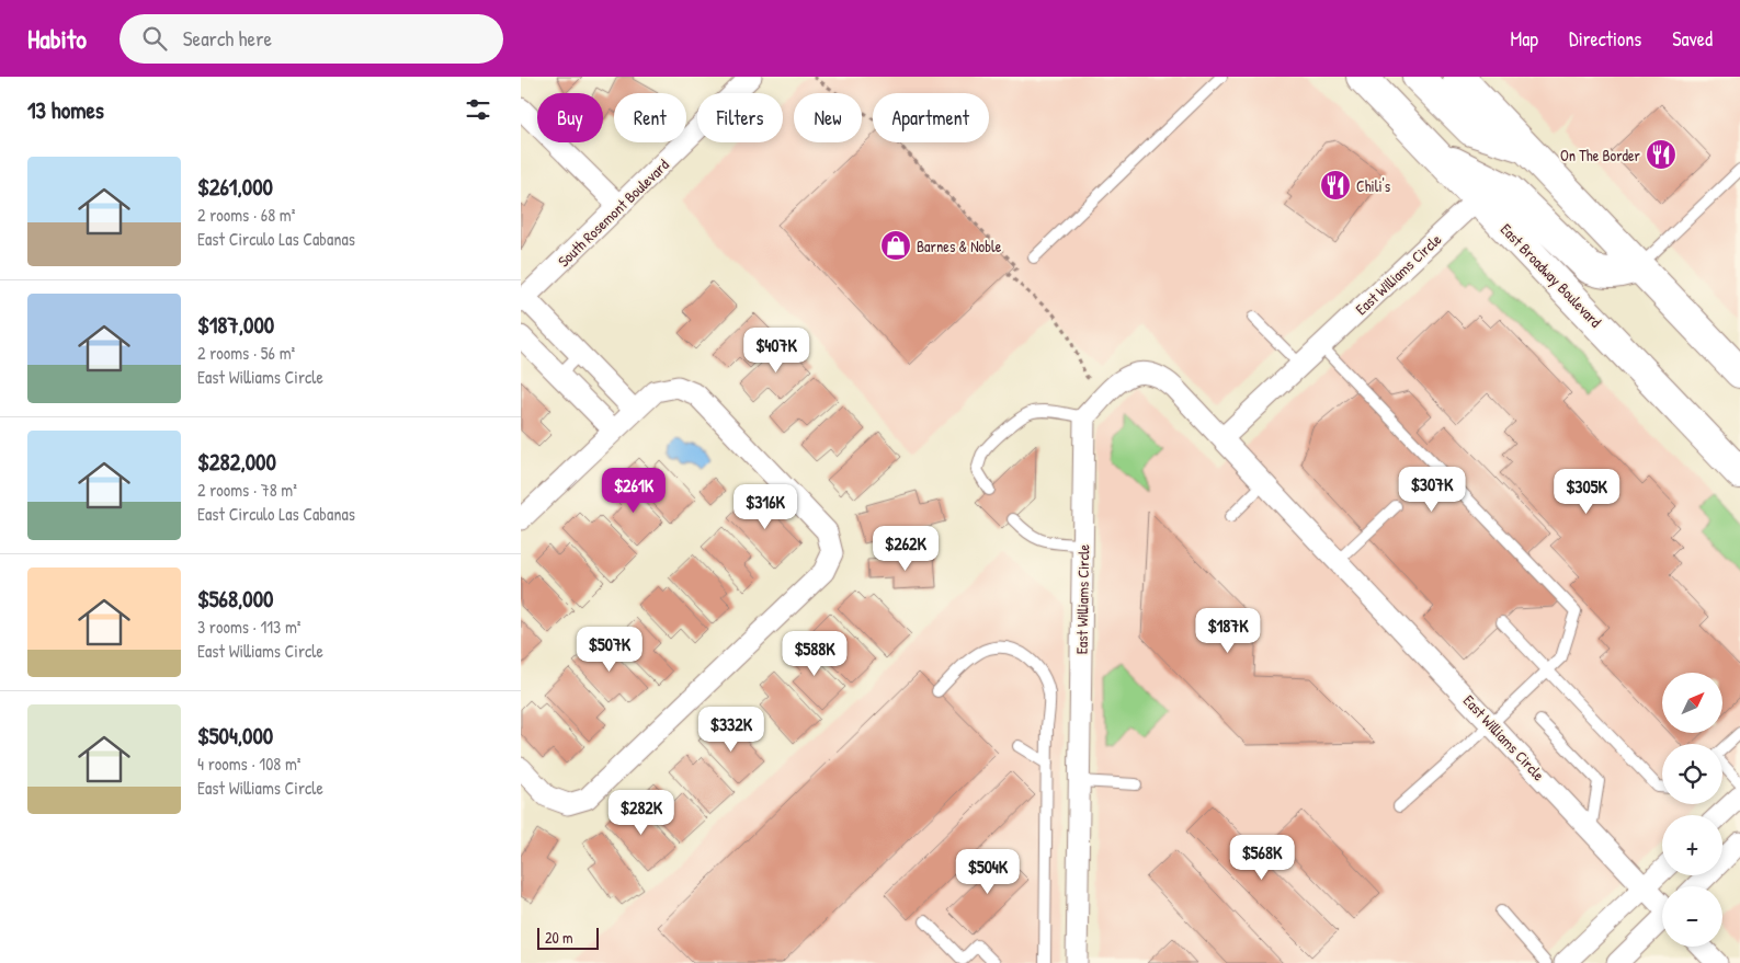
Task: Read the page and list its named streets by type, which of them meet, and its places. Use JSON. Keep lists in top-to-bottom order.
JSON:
{
  "streets": {
    "main road": ["East Broadway Boulevard"],
    "street": ["South Rosemont Boulevard", "East Williams Circle"]
  },
  "crossings": [
    ["East Williams Circle", "East Broadway Boulevard"]
  ],
  "places": {
    "restaurant": ["On The Border", "Chili's"],
    "shop": ["Barnes & Noble"]
  },
  "scale_bar": "20 m",
  "north": "top right",
  "page": {
    "header": "Habito",
    "search": "Search here",
    "nav": ["Map", "Directions", "Saved"],
    "heading": "13 homes",
    "chip": [
      "Buy",
      "Rent",
      "Filters",
      "New",
      "Apartment"
    ],
    "list": [
      {
        "name": "$261,000",
        "note": "2 rooms · 68 m² · East Circulo Las Cabanas"
      },
      {
        "name": "$187,000",
        "note": "2 rooms · 56 m² · East Williams Circle"
      },
      {
        "name": "$282,000",
        "note": "2 rooms · 78 m² · East Circulo Las Cabanas"
      },
      {
        "name": "$568,000",
        "note": "3 rooms · 113 m² · East Williams Circle"
      },
      {
        "name": "$504,000",
        "note": "4 rooms · 108 m² · East Williams Circle"
      }
    ],
    "price": [
      "$407K",
      "$307K",
      "$261K",
      "$305K",
      "$316K",
      "$262K",
      "$187K",
      "$507K",
      "$588K",
      "$332K",
      "$282K",
      "$568K",
      "$504K"
    ],
    "map_buttons": ["+", "−"],
    "scale": "20 m"
  }
}
